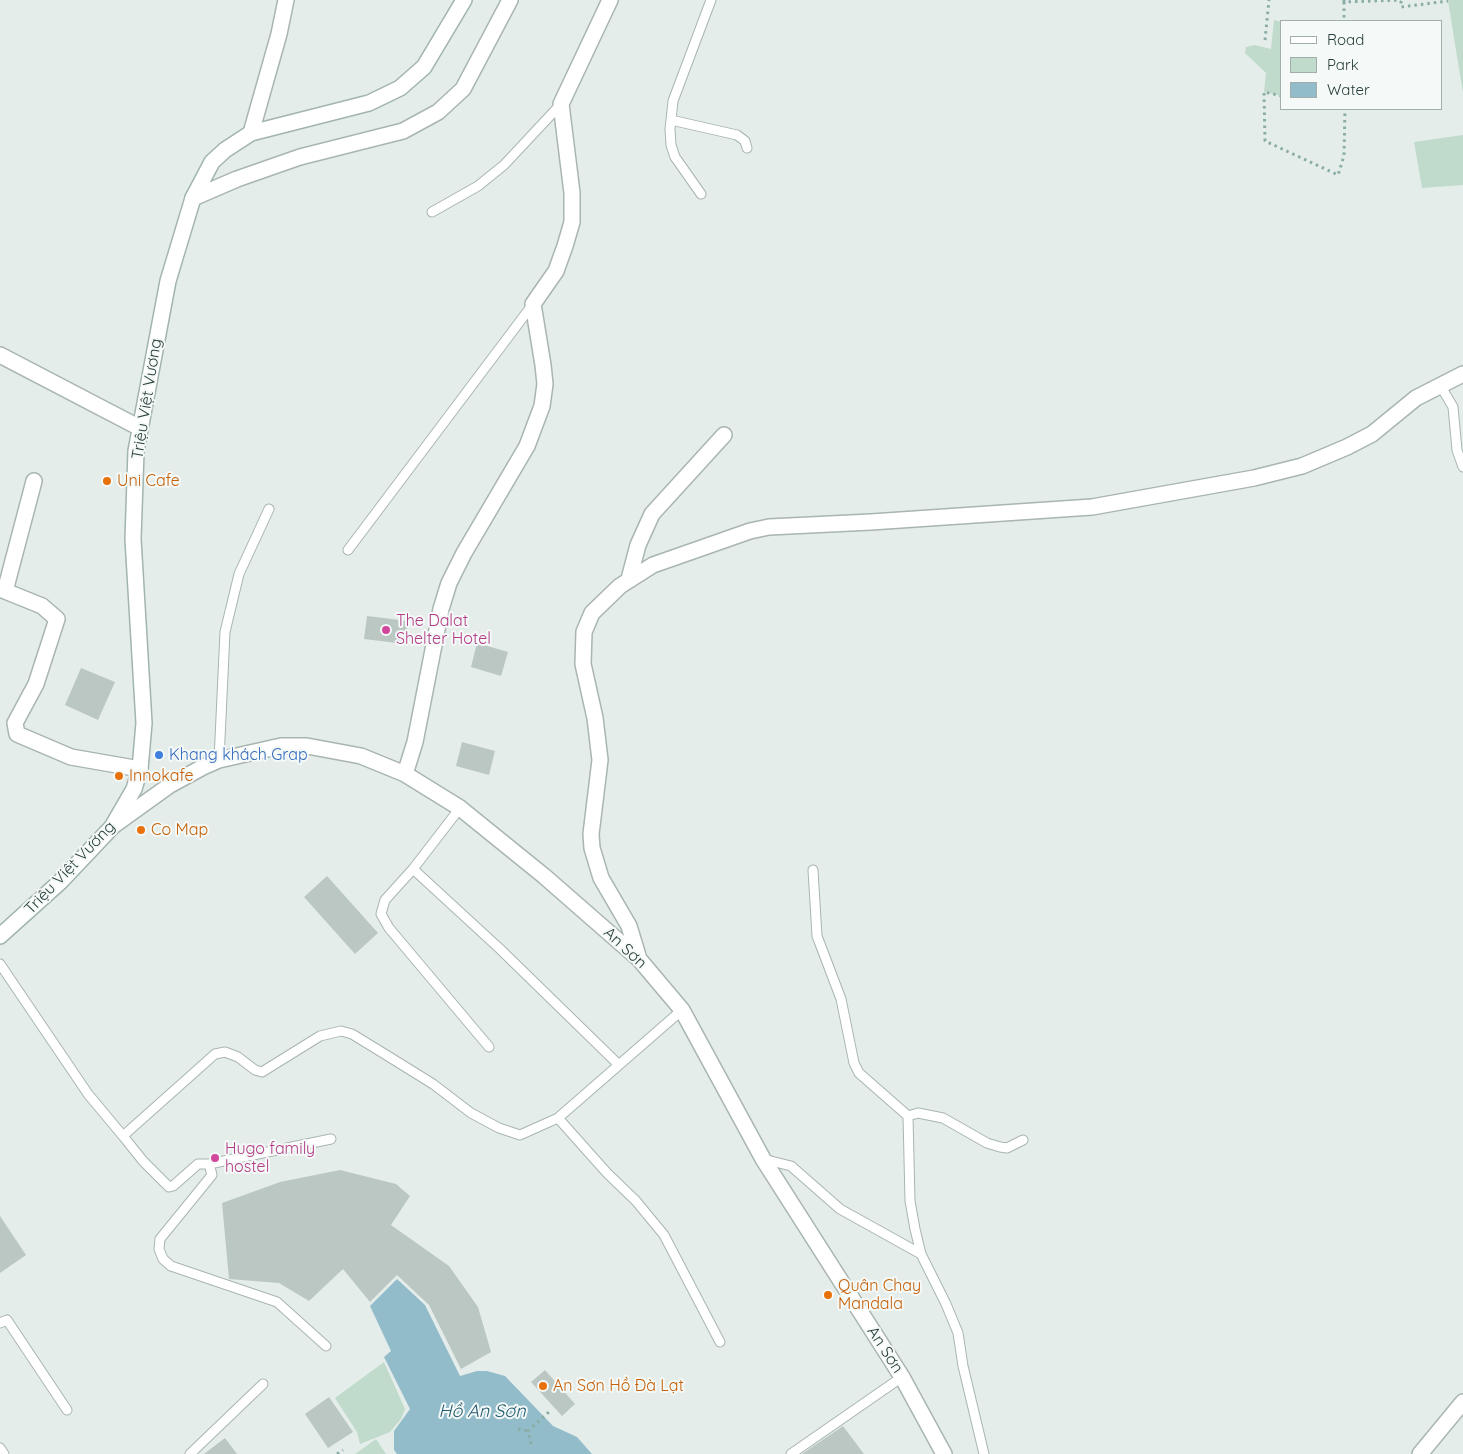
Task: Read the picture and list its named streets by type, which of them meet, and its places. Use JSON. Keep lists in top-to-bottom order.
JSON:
{
  "streets": {
    "street": ["Triệu Việt Vương", "An Sơn"]
  },
  "crossings": [
    ["Triệu Việt Vương", "An Sơn"]
  ],
  "water": ["Hồ An Sơn"],
  "places": [
    "Uni Cafe",
    "The Dalat Shelter Hotel",
    "Khang khách Grap",
    "Innokafe",
    "Co Map",
    "Hugo family hostel",
    "Quân Chay Mandala",
    "An Sơn Hồ Đà Lạt"
  ],
  "legend": ["Road", "Park", "Water"]
}
